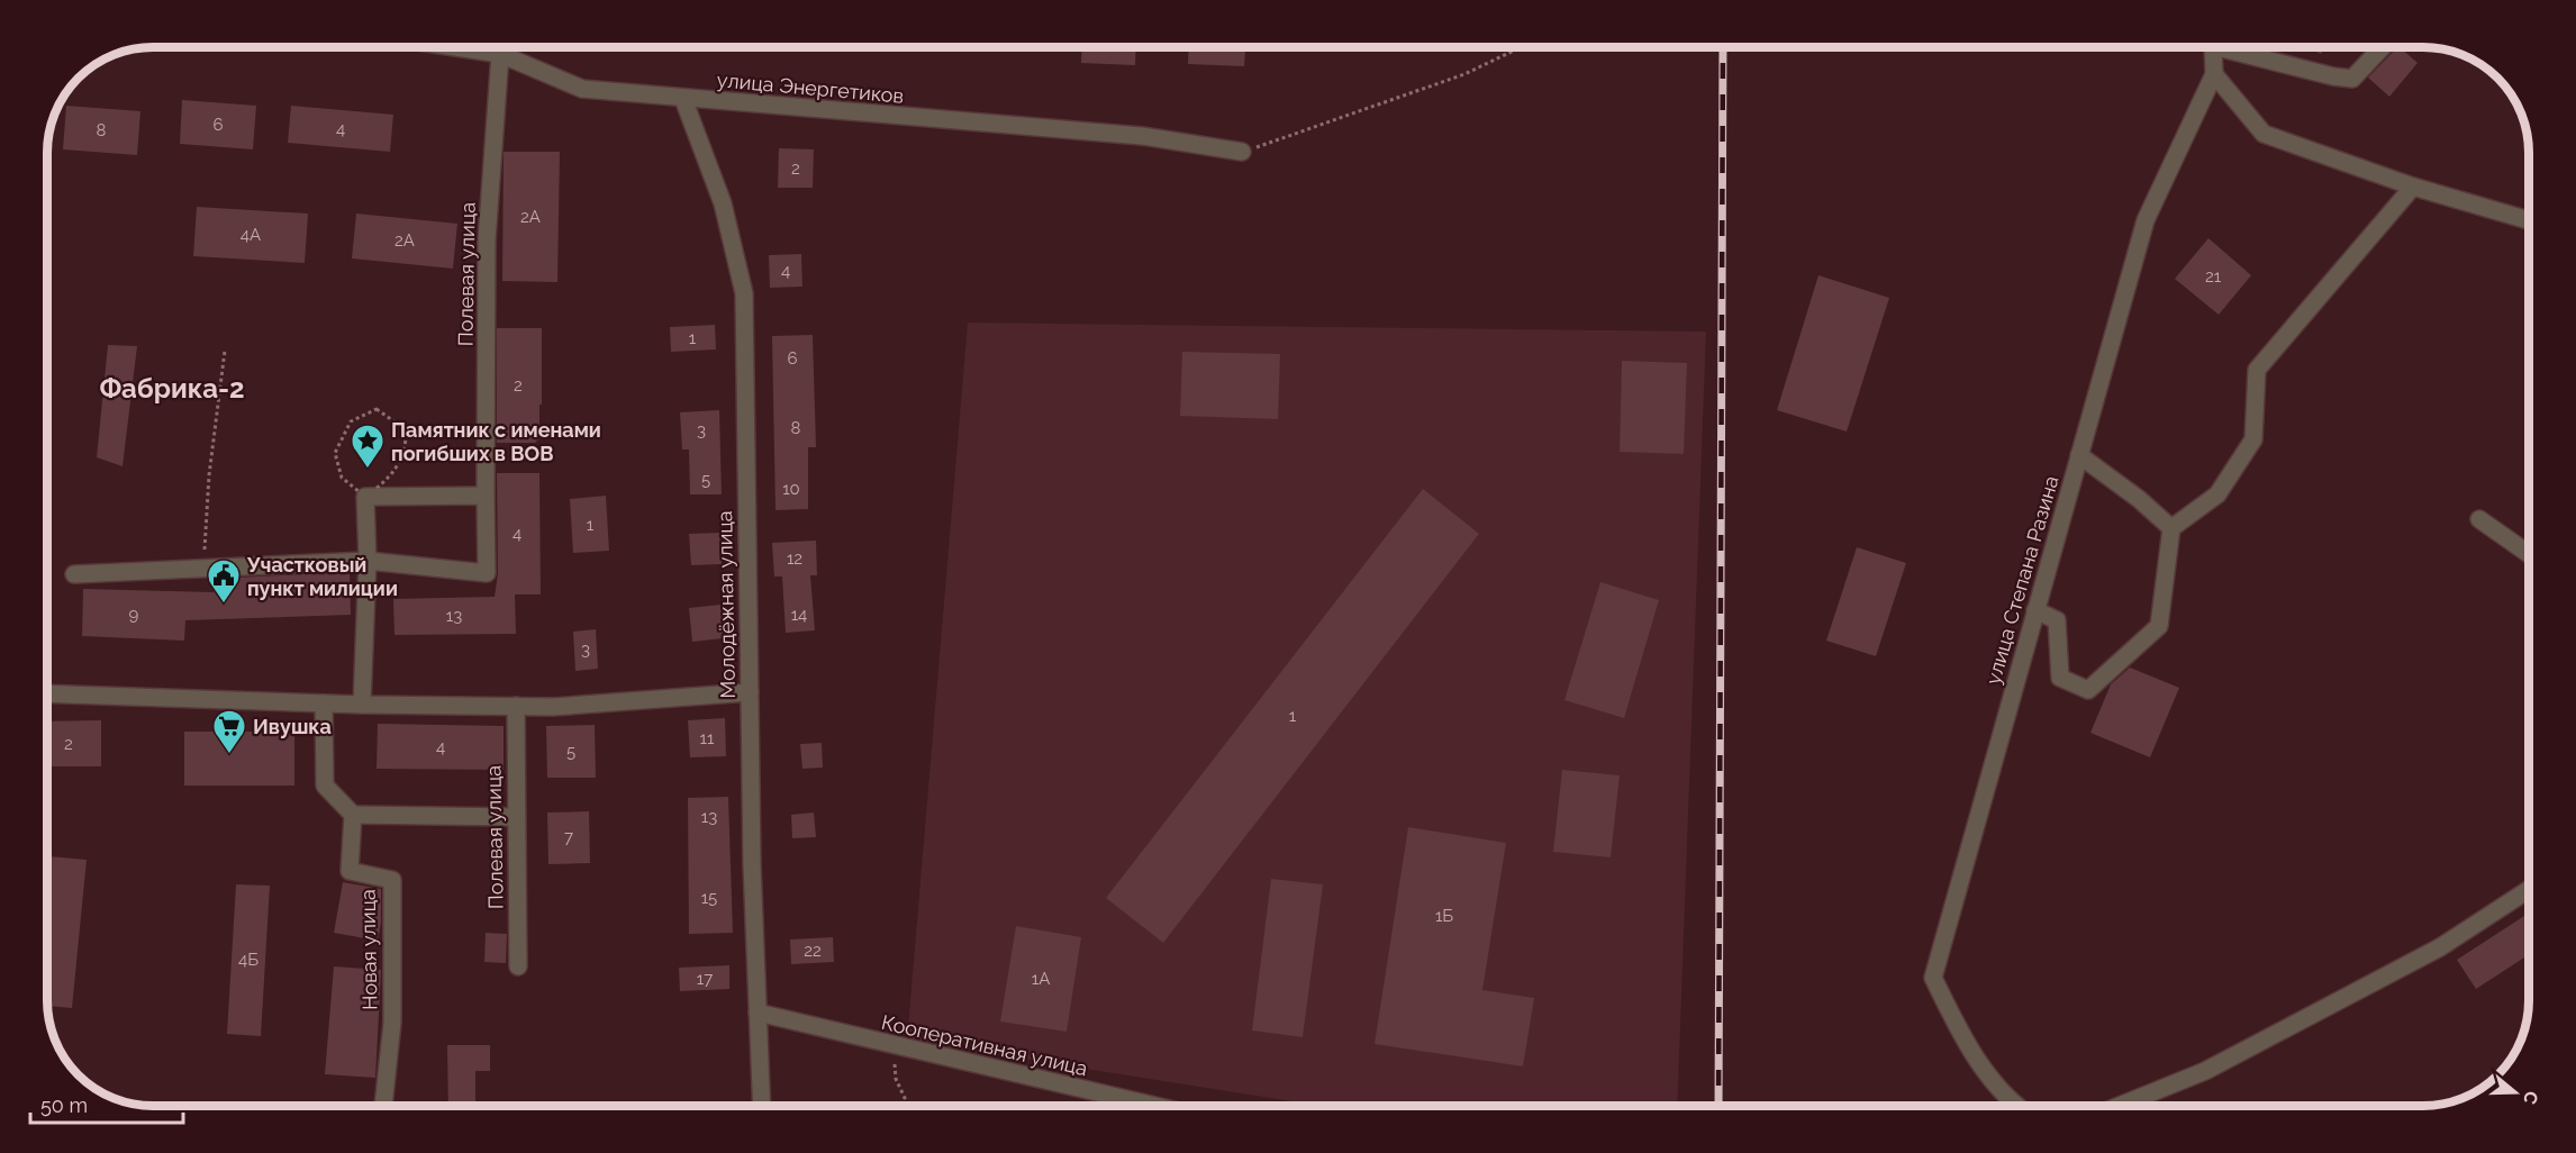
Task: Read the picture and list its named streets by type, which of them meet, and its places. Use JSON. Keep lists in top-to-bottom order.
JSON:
{
  "streets": {
    "street": [
      "улица Энергетиков",
      "Полевая улица",
      "улица Степана Разина",
      "Молодёжная улица",
      "Новая улица",
      "Кооперативная улица"
    ]
  },
  "crossings": [
    ["улица Энергетиков", "Полевая улица"],
    ["улица Энергетиков", "Молодёжная улица"],
    ["Молодёжная улица", "Кооперативная улица"]
  ],
  "districts": ["Фабрика-2"],
  "places": {
    "place": ["Памятник с именами погибших в ВОВ"],
    "public building": ["Участковый пункт милиции"],
    "supermarket": ["Ивушка"]
  },
  "house_numbers": [
    "6",
    "4",
    "8",
    "2",
    "2А",
    "4А",
    "2А",
    "4",
    "21",
    "1",
    "6",
    "2",
    "8",
    "3",
    "5",
    "10",
    "1",
    "4",
    "12",
    "9",
    "14",
    "13",
    "3",
    "1",
    "11",
    "2",
    "4",
    "5",
    "13",
    "7",
    "15",
    "1Б",
    "22",
    "4Б",
    "17",
    "1А"
  ],
  "scale_bar": "50 m",
  "north": "right"
}
